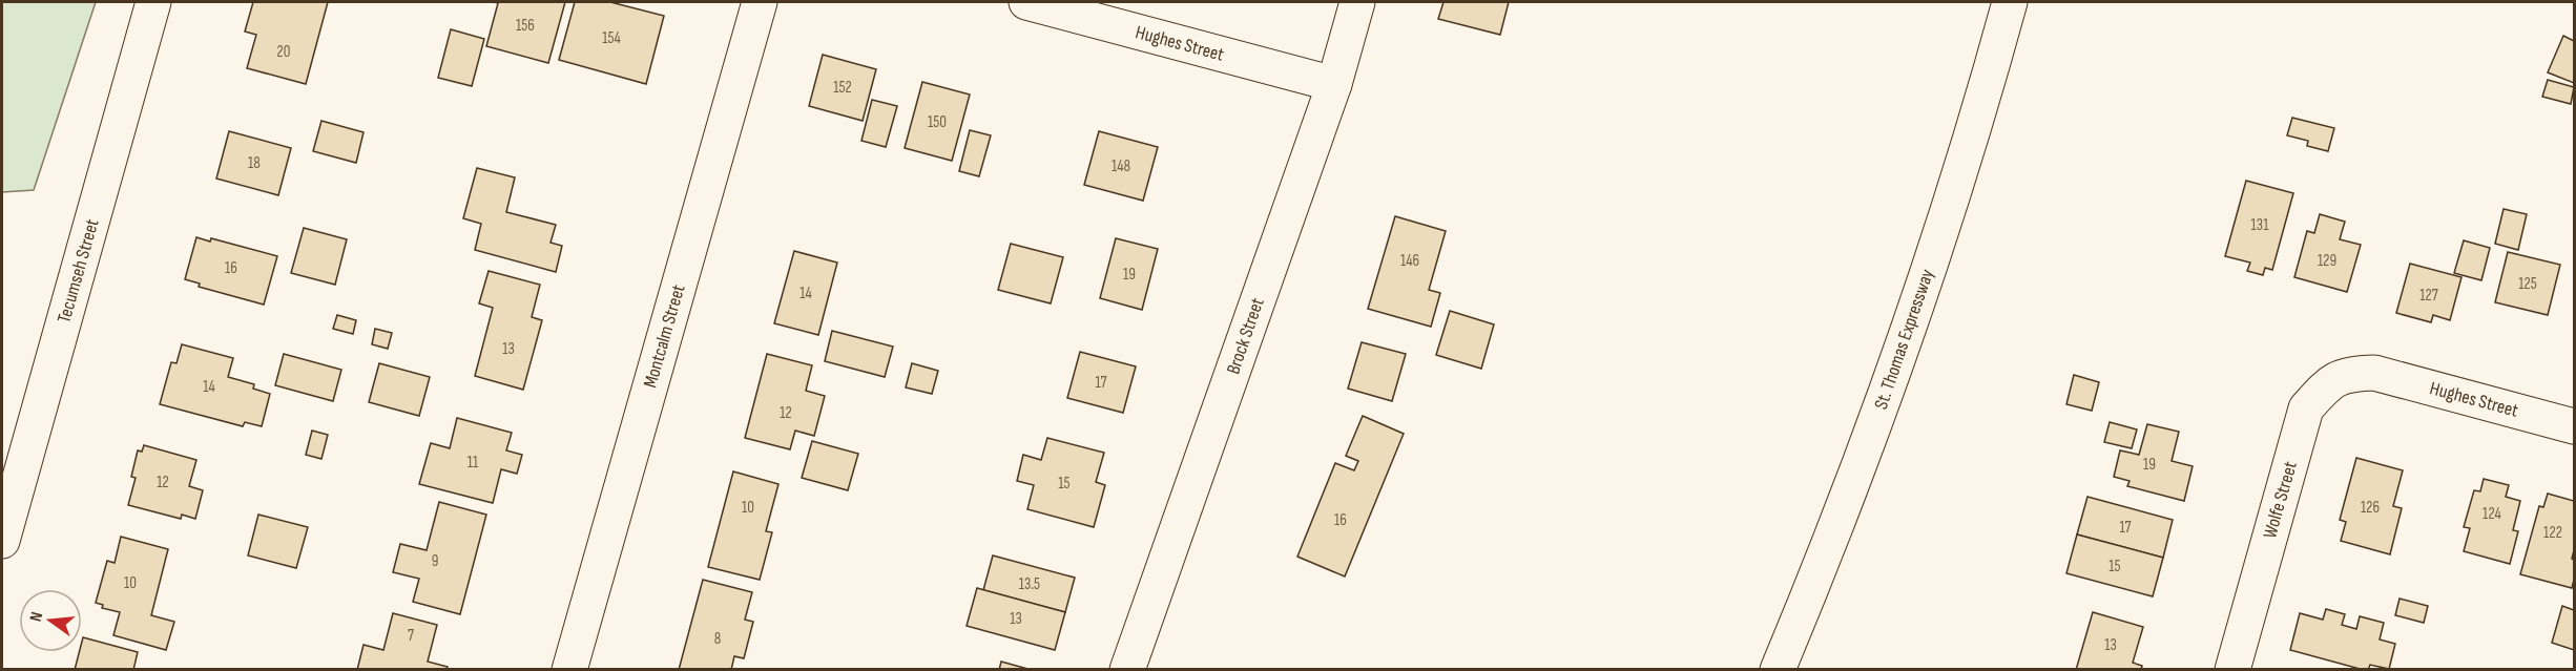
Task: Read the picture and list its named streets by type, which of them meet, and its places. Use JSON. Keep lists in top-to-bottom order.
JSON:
{
  "streets": {
    "main road": [
      "Hughes Street",
      "Tecumseh Street",
      "Montcalm Street",
      "Brock Street",
      "St. Thomas Expressway",
      "Wolfe Street"
    ]
  },
  "crossings": [
    ["Hughes Street", "Brock Street"],
    ["Hughes Street", "Wolfe Street"]
  ],
  "house_numbers": [
    "156",
    "154",
    "20",
    "152",
    "150",
    "18",
    "148",
    "131",
    "146",
    "129",
    "16",
    "19",
    "125",
    "14",
    "127",
    "13",
    "17",
    "14",
    "12",
    "11",
    "19",
    "12",
    "15",
    "10",
    "126",
    "124",
    "16",
    "17",
    "122",
    "9",
    "15",
    "10",
    "13.5",
    "13",
    "7",
    "8",
    "13"
  ],
  "north": "left"
}
